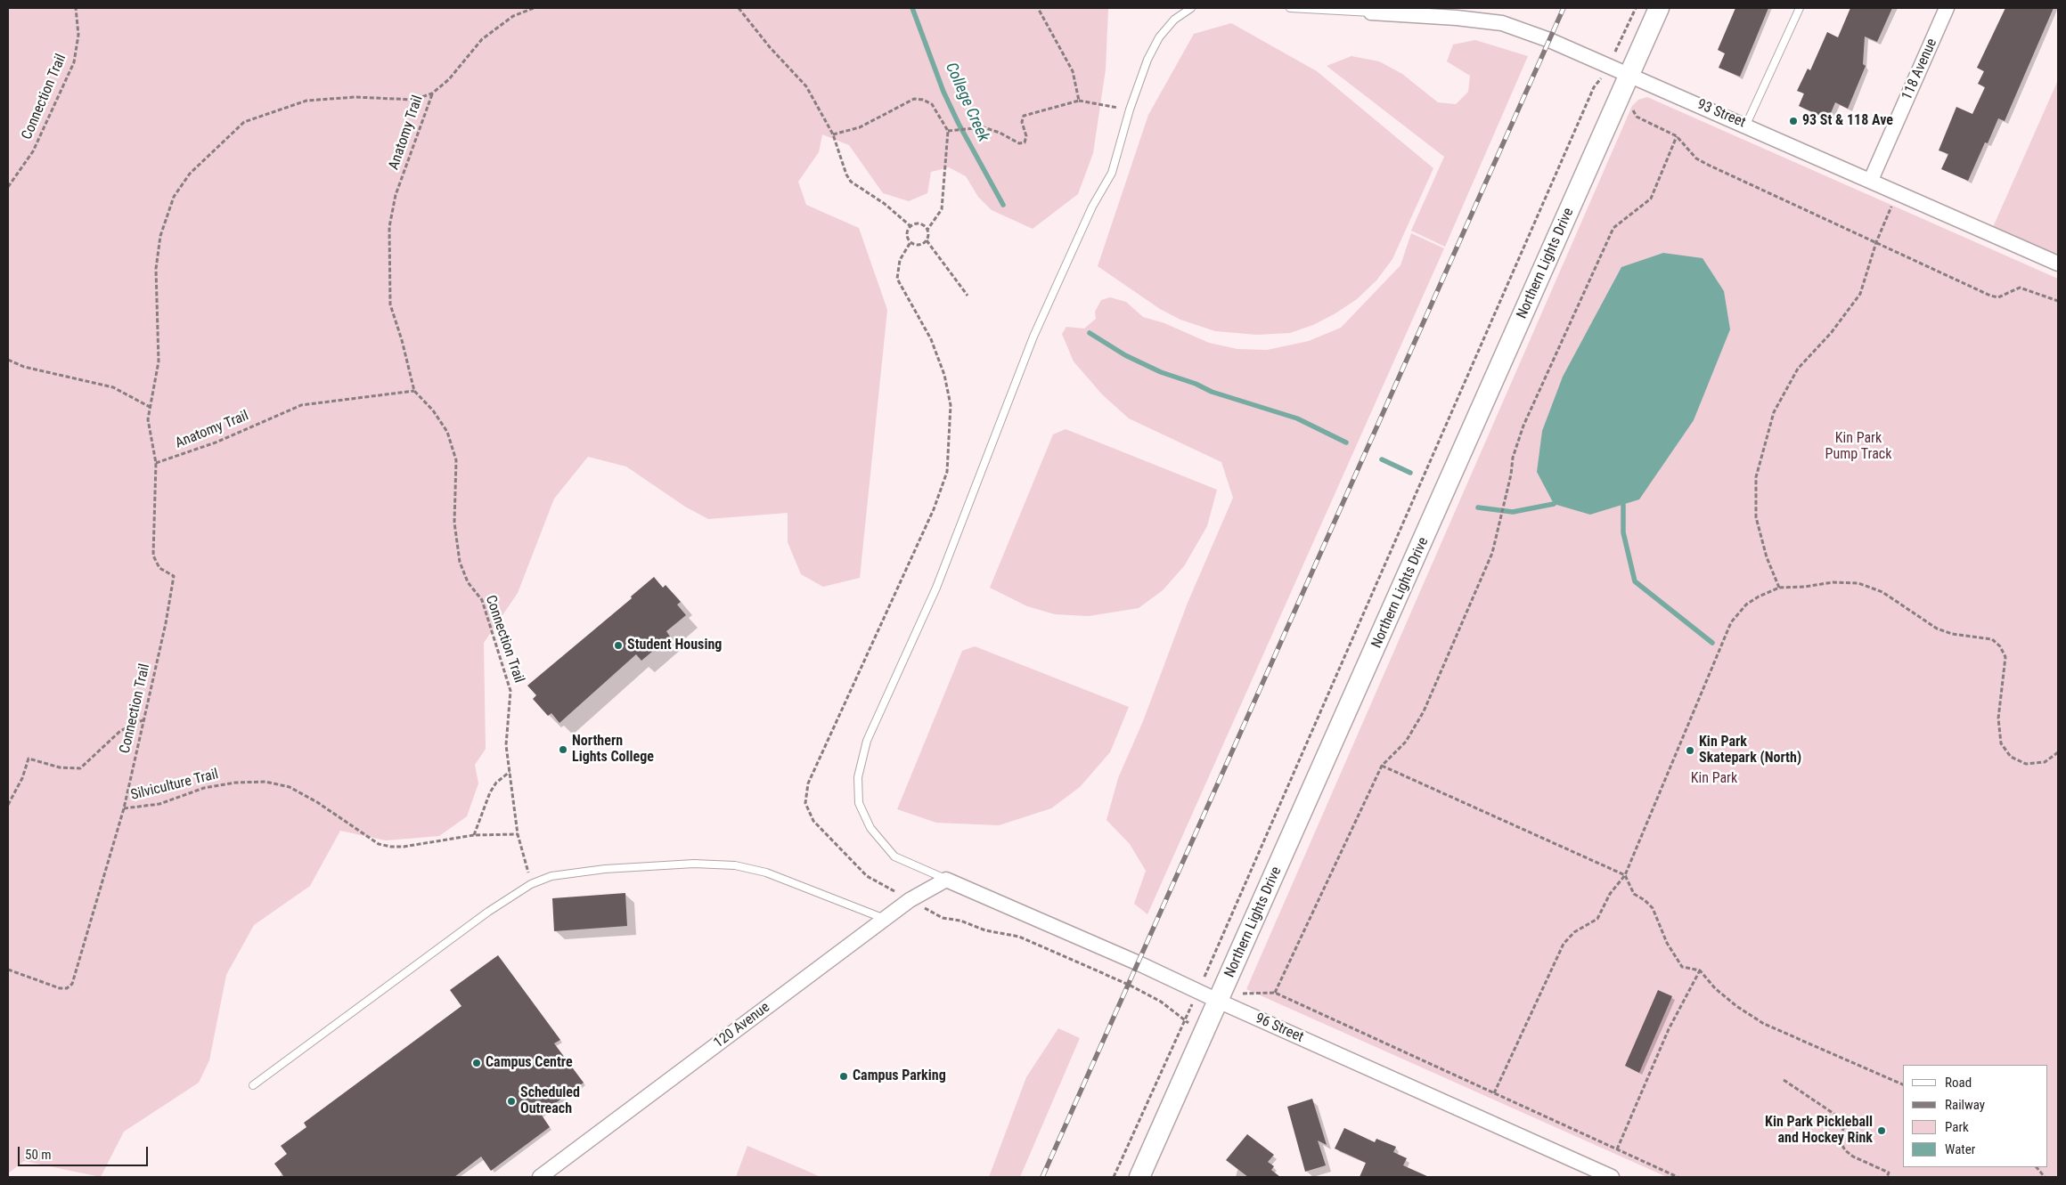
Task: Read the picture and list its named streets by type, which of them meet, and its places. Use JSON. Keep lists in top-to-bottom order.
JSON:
{
  "streets": {
    "main road": ["Northern Lights Drive"],
    "street": [
      "118 Avenue",
      "93 Street",
      "120 Avenue",
      "96 Street"
    ],
    "path": ["Connection Trail", "Anatomy Trail", "Silviculture Trail"]
  },
  "crossings": [
    ["118 Avenue", "93 Street"],
    ["Connection Trail", "Anatomy Trail"],
    ["Connection Trail", "Silviculture Trail"],
    ["93 Street", "Northern Lights Drive"],
    ["Northern Lights Drive", "96 Street"],
    ["120 Avenue", "96 Street"]
  ],
  "water": ["College Creek"],
  "parks": ["Kin Park Pump Track", "Kin Park"],
  "places": [
    "93 St & 118 Ave",
    "Student Housing",
    "Northern Lights College",
    "Kin Park Skatepark (North)",
    "Campus Centre",
    "Campus Parking",
    "Scheduled Outreach",
    "Kin Park Pickleball and Hockey Rink"
  ],
  "legend": [
    "Road",
    "Railway",
    "Park",
    "Water"
  ],
  "scale_bar": "50 m"
}
